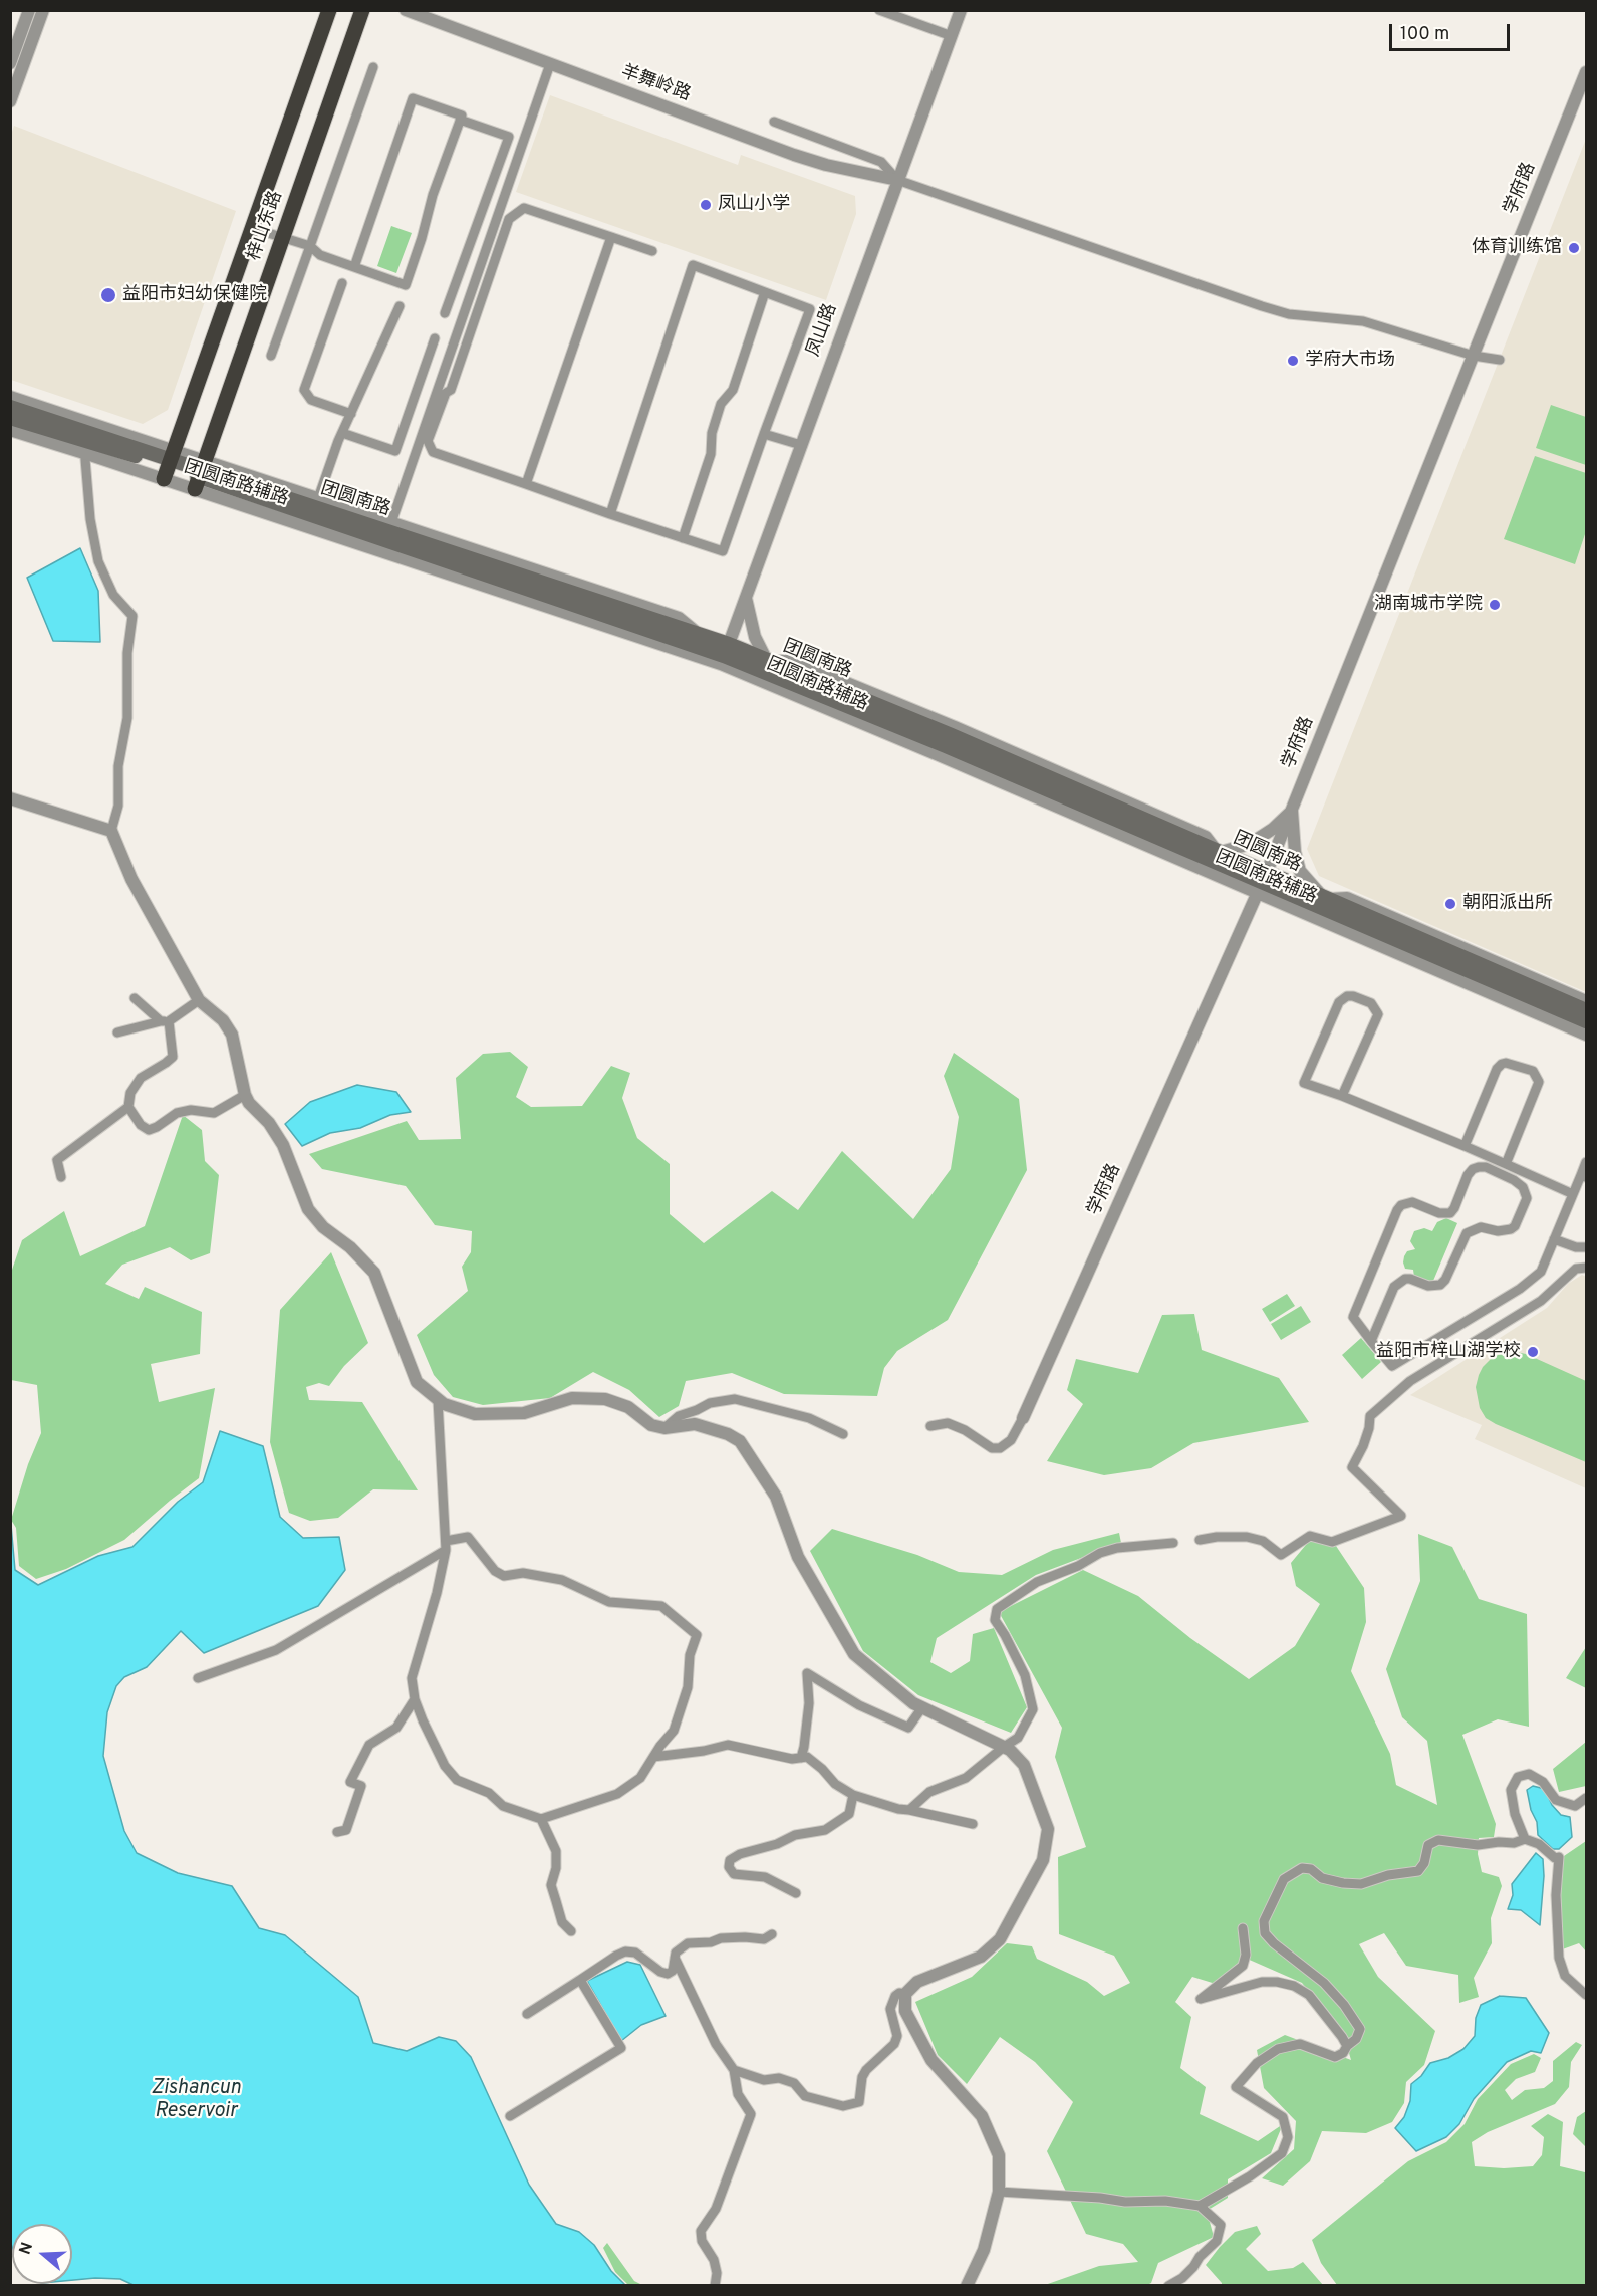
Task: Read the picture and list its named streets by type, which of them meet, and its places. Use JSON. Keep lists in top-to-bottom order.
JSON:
{
  "streets": {
    "highway": ["梓山东路"],
    "main road": ["团圆南路"],
    "street": [
      "羊舞岭路",
      "学府路",
      "凤山路",
      "团圆南路辅路"
    ]
  },
  "crossings": [
    ["羊舞岭路", "凤山路"],
    ["学府路", "团圆南路辅路"],
    ["学府路", "团圆南路"],
    ["梓山东路", "团圆南路辅路"],
    ["梓山东路", "团圆南路"],
    ["凤山路", "团圆南路"],
    ["团圆南路辅路", "团圆南路"]
  ],
  "water": ["Zishancun Reservoir"],
  "places": [
    "凤山小学",
    "体育训练馆",
    "益阳市妇幼保健院",
    "学府大市场",
    "湖南城市学院",
    "朝阳派出所",
    "益阳市梓山湖学校"
  ],
  "scale_bar": "100 m",
  "north": "left"
}
